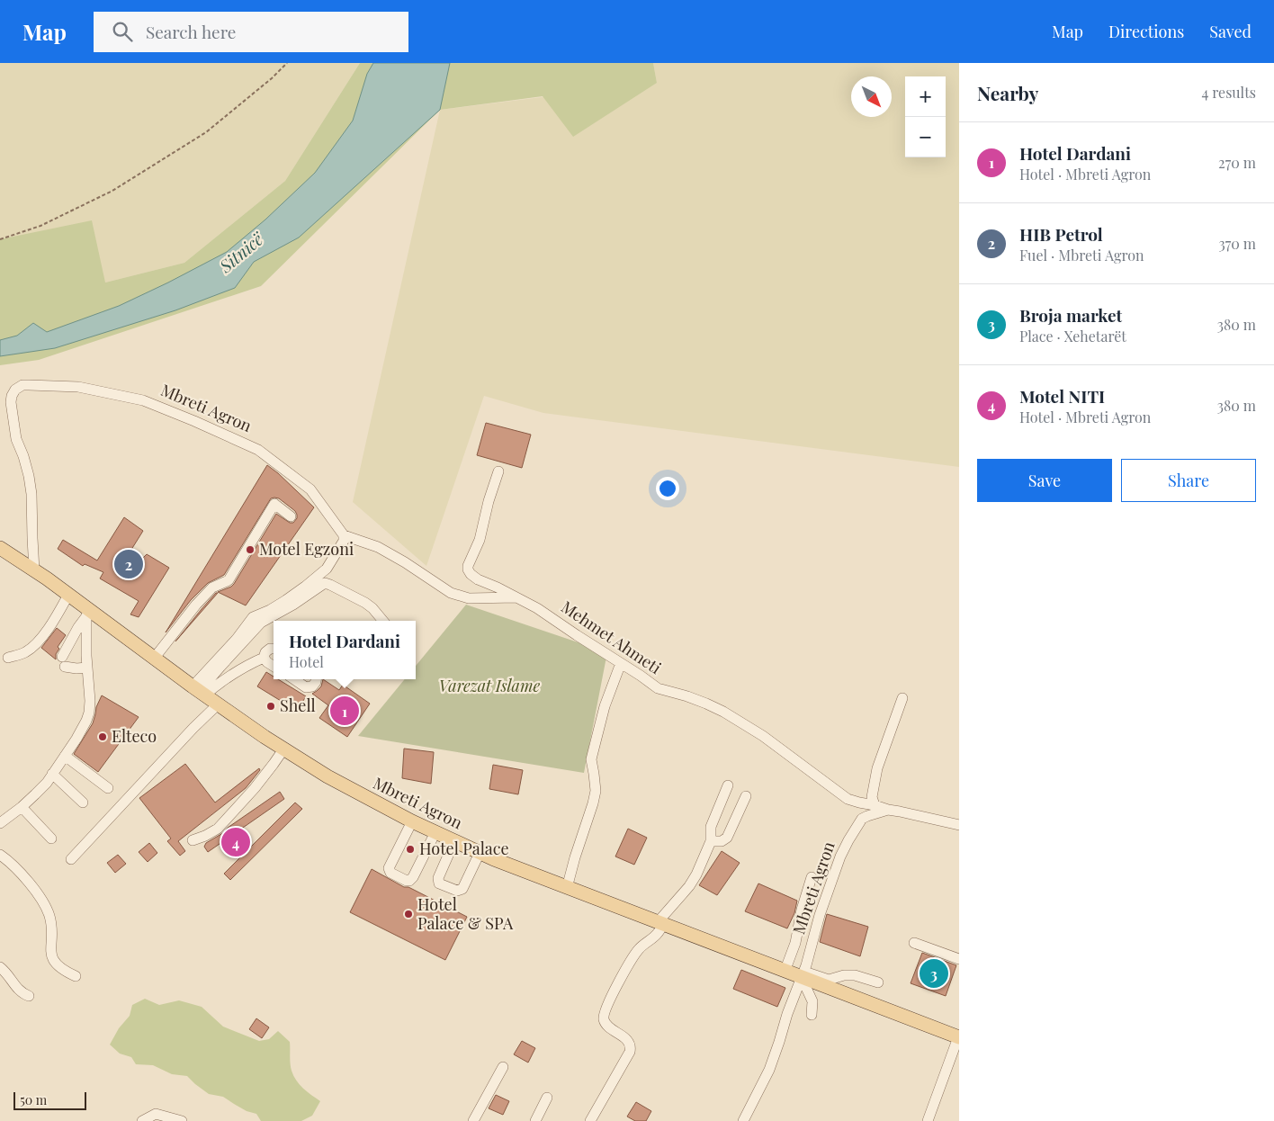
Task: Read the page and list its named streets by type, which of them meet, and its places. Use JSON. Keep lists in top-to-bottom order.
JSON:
{
  "streets": {
    "main road": ["Mbreti Agron"],
    "street": ["Mehmet Ahmeti"]
  },
  "crossings": [
    ["Mbreti Agron", "Mehmet Ahmeti"]
  ],
  "water": ["Sitnicë"],
  "parks": ["Varezat Islame"],
  "places": [
    "Motel Egzoni",
    "Shell",
    "Elteco",
    "Hotel Palace",
    "Hotel Palace & SPA"
  ],
  "scale_bar": "50 m",
  "north": "bottom right",
  "page": {
    "header": "Map",
    "search": "Search here",
    "nav": ["Map", "Directions", "Saved"],
    "heading": ["Nearby", "4 results"],
    "map_buttons": ["+", "−"],
    "list": [
      {
        "mark": "1",
        "name": "Hotel Dardani",
        "note": "Hotel · Mbreti Agron",
        "value": "270 m"
      },
      {
        "mark": "2",
        "name": "HIB Petrol",
        "note": "Fuel · Mbreti Agron",
        "value": "370 m"
      },
      {
        "mark": "3",
        "name": "Broja market",
        "note": "Place · Xehetarët",
        "value": "380 m"
      },
      {
        "mark": "4",
        "name": "Motel NITI",
        "note": "Hotel · Mbreti Agron",
        "value": "380 m"
      }
    ],
    "buttons": ["Save", "Share"],
    "pins": [
      "2",
      "1",
      "4",
      "3"
    ],
    "popup": ["Hotel Dardani", "Hotel"],
    "scale": "50 m"
  }
}
